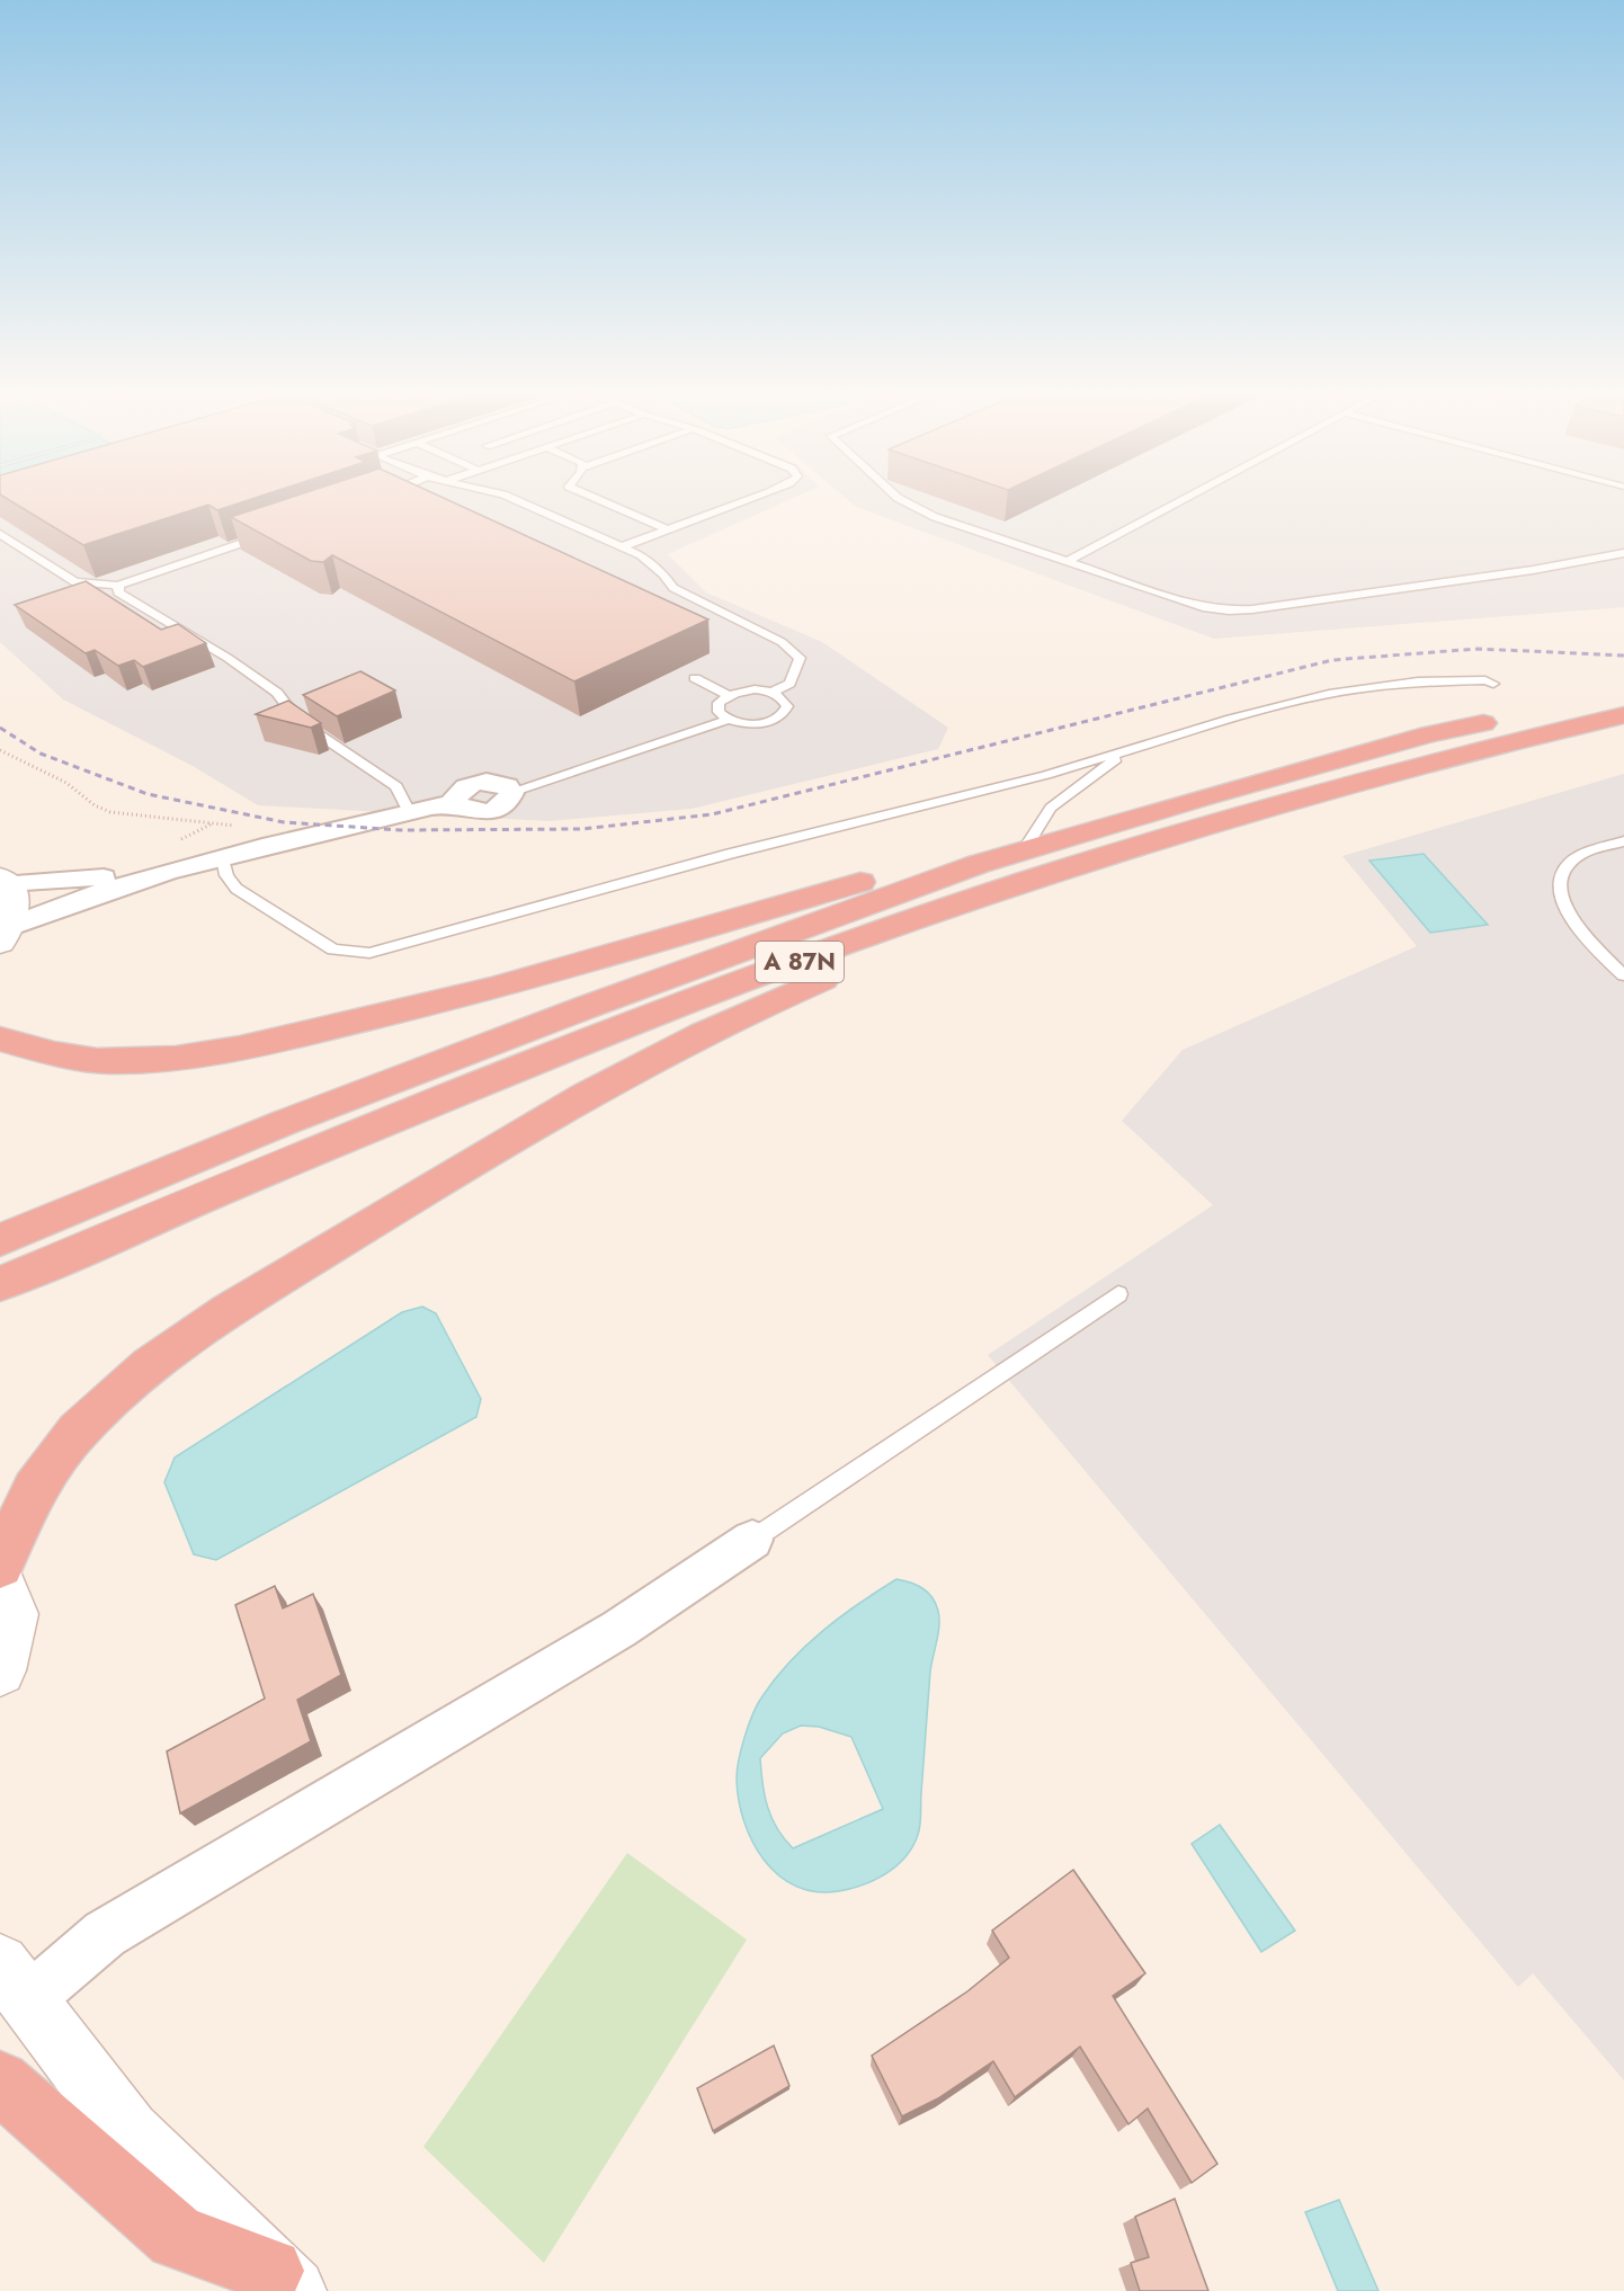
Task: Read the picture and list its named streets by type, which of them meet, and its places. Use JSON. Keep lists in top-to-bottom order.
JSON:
{
  "streets": {
    "highway": ["A 87N"]
  }
}
